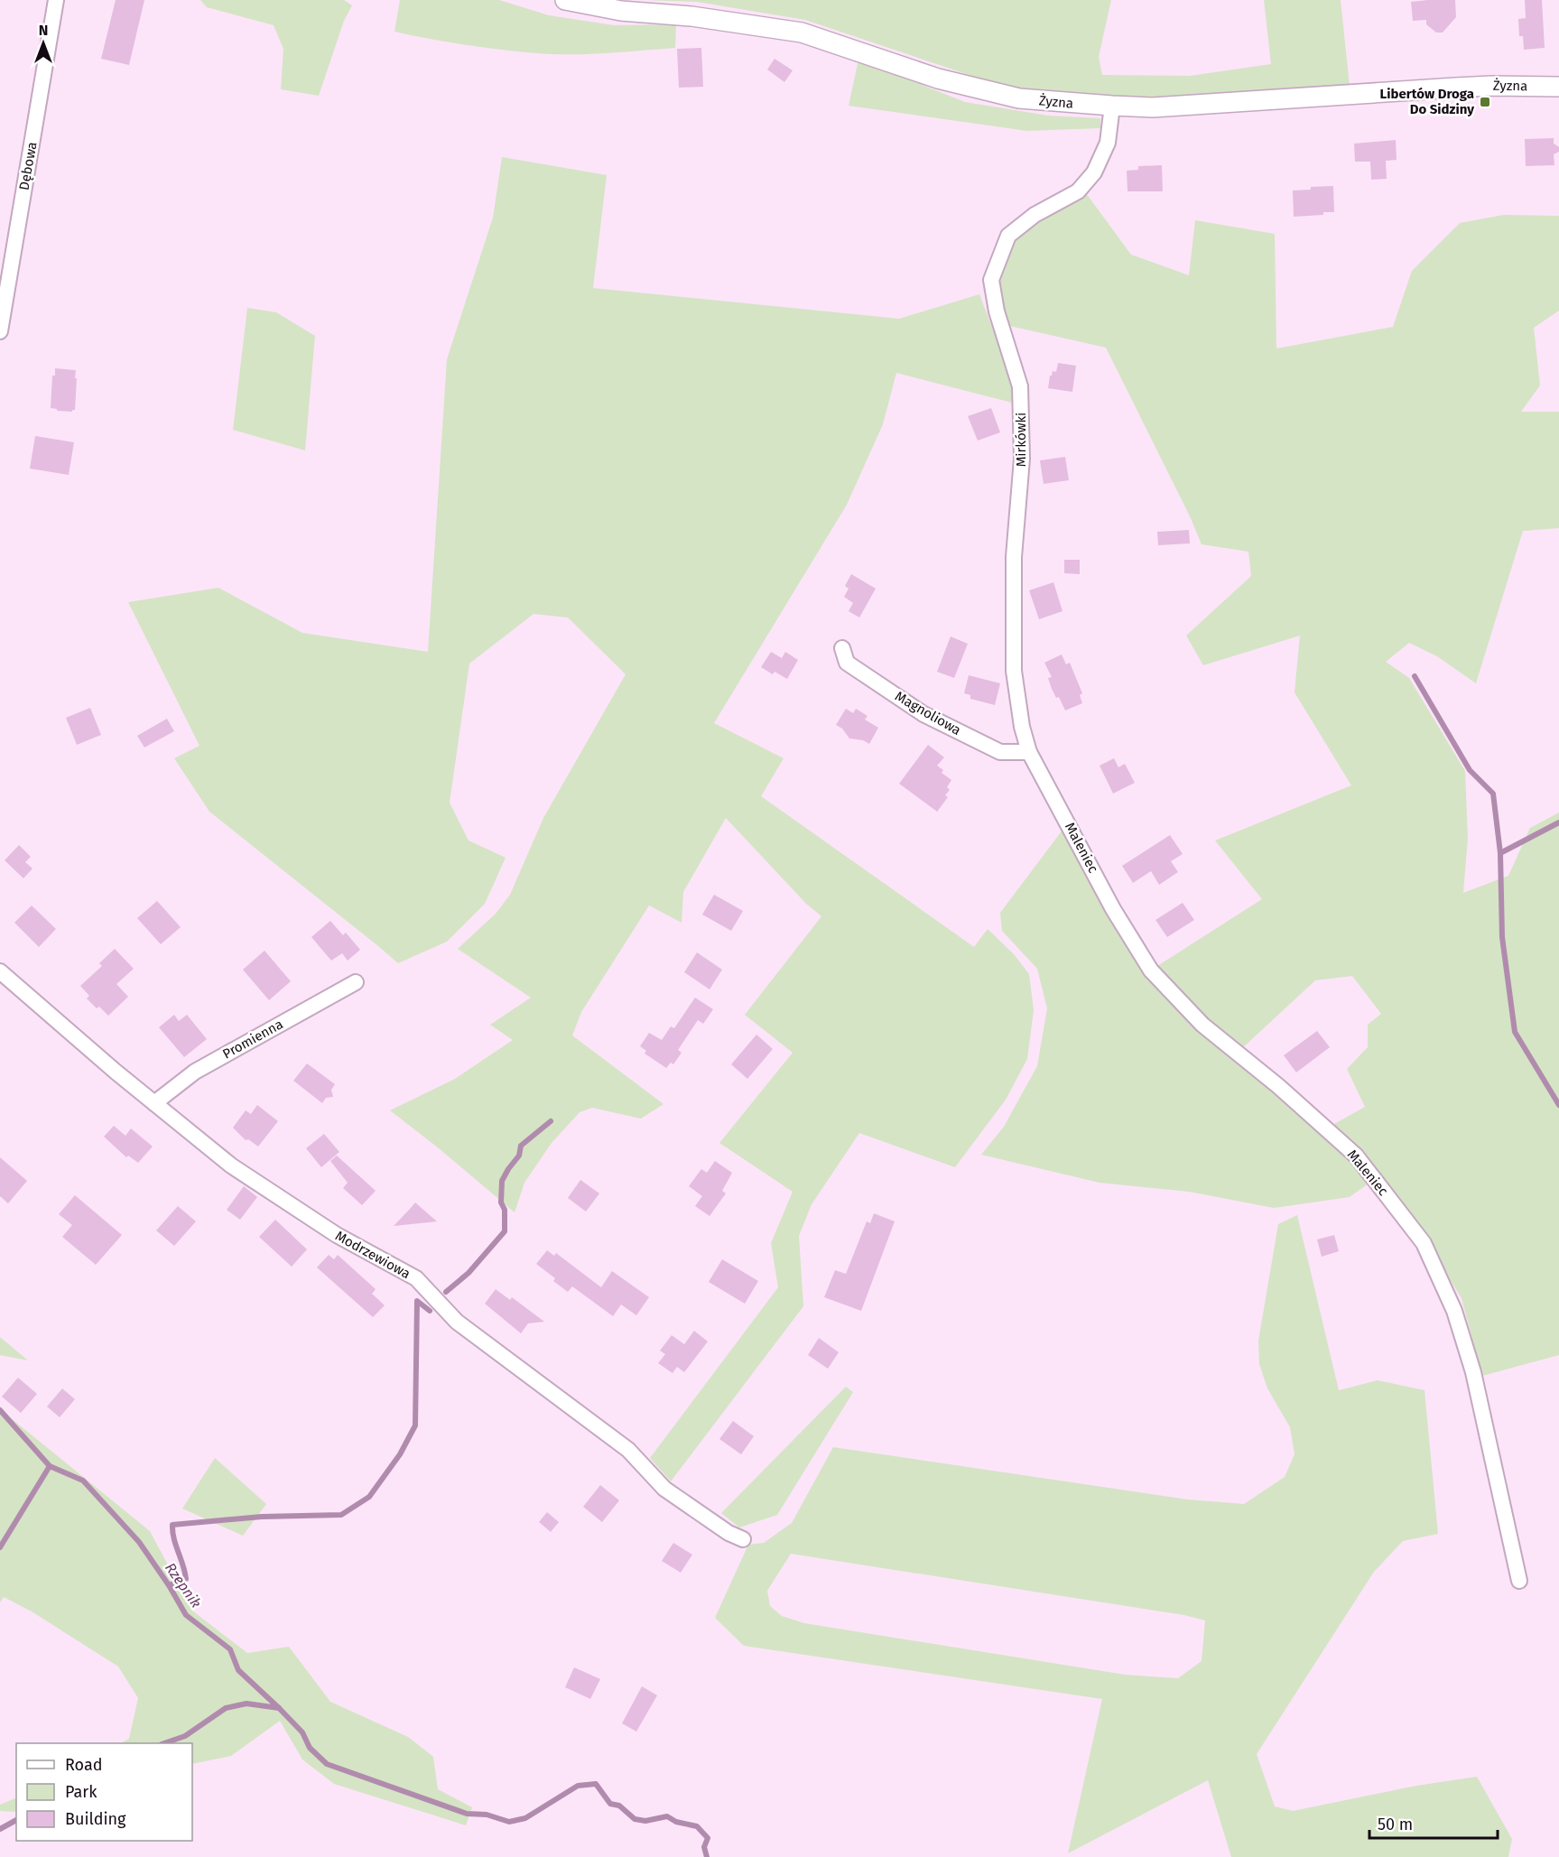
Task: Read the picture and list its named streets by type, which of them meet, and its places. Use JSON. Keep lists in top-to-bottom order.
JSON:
{
  "streets": {
    "street": [
      "Żyzna",
      "Dębowa",
      "Mirkówki",
      "Magnoliowa",
      "Maleniec",
      "Promienna",
      "Modrzewiowa"
    ]
  },
  "crossings": [
    ["Żyzna", "Mirkówki"],
    ["Mirkówki", "Magnoliowa"],
    ["Mirkówki", "Maleniec"],
    ["Promienna", "Modrzewiowa"]
  ],
  "water": ["Rzepnik"],
  "places": {
    "transit": ["Libertów Droga Do Sidziny"]
  },
  "legend": ["Road", "Park", "Building"],
  "scale_bar": "50 m",
  "north": "top"
}
